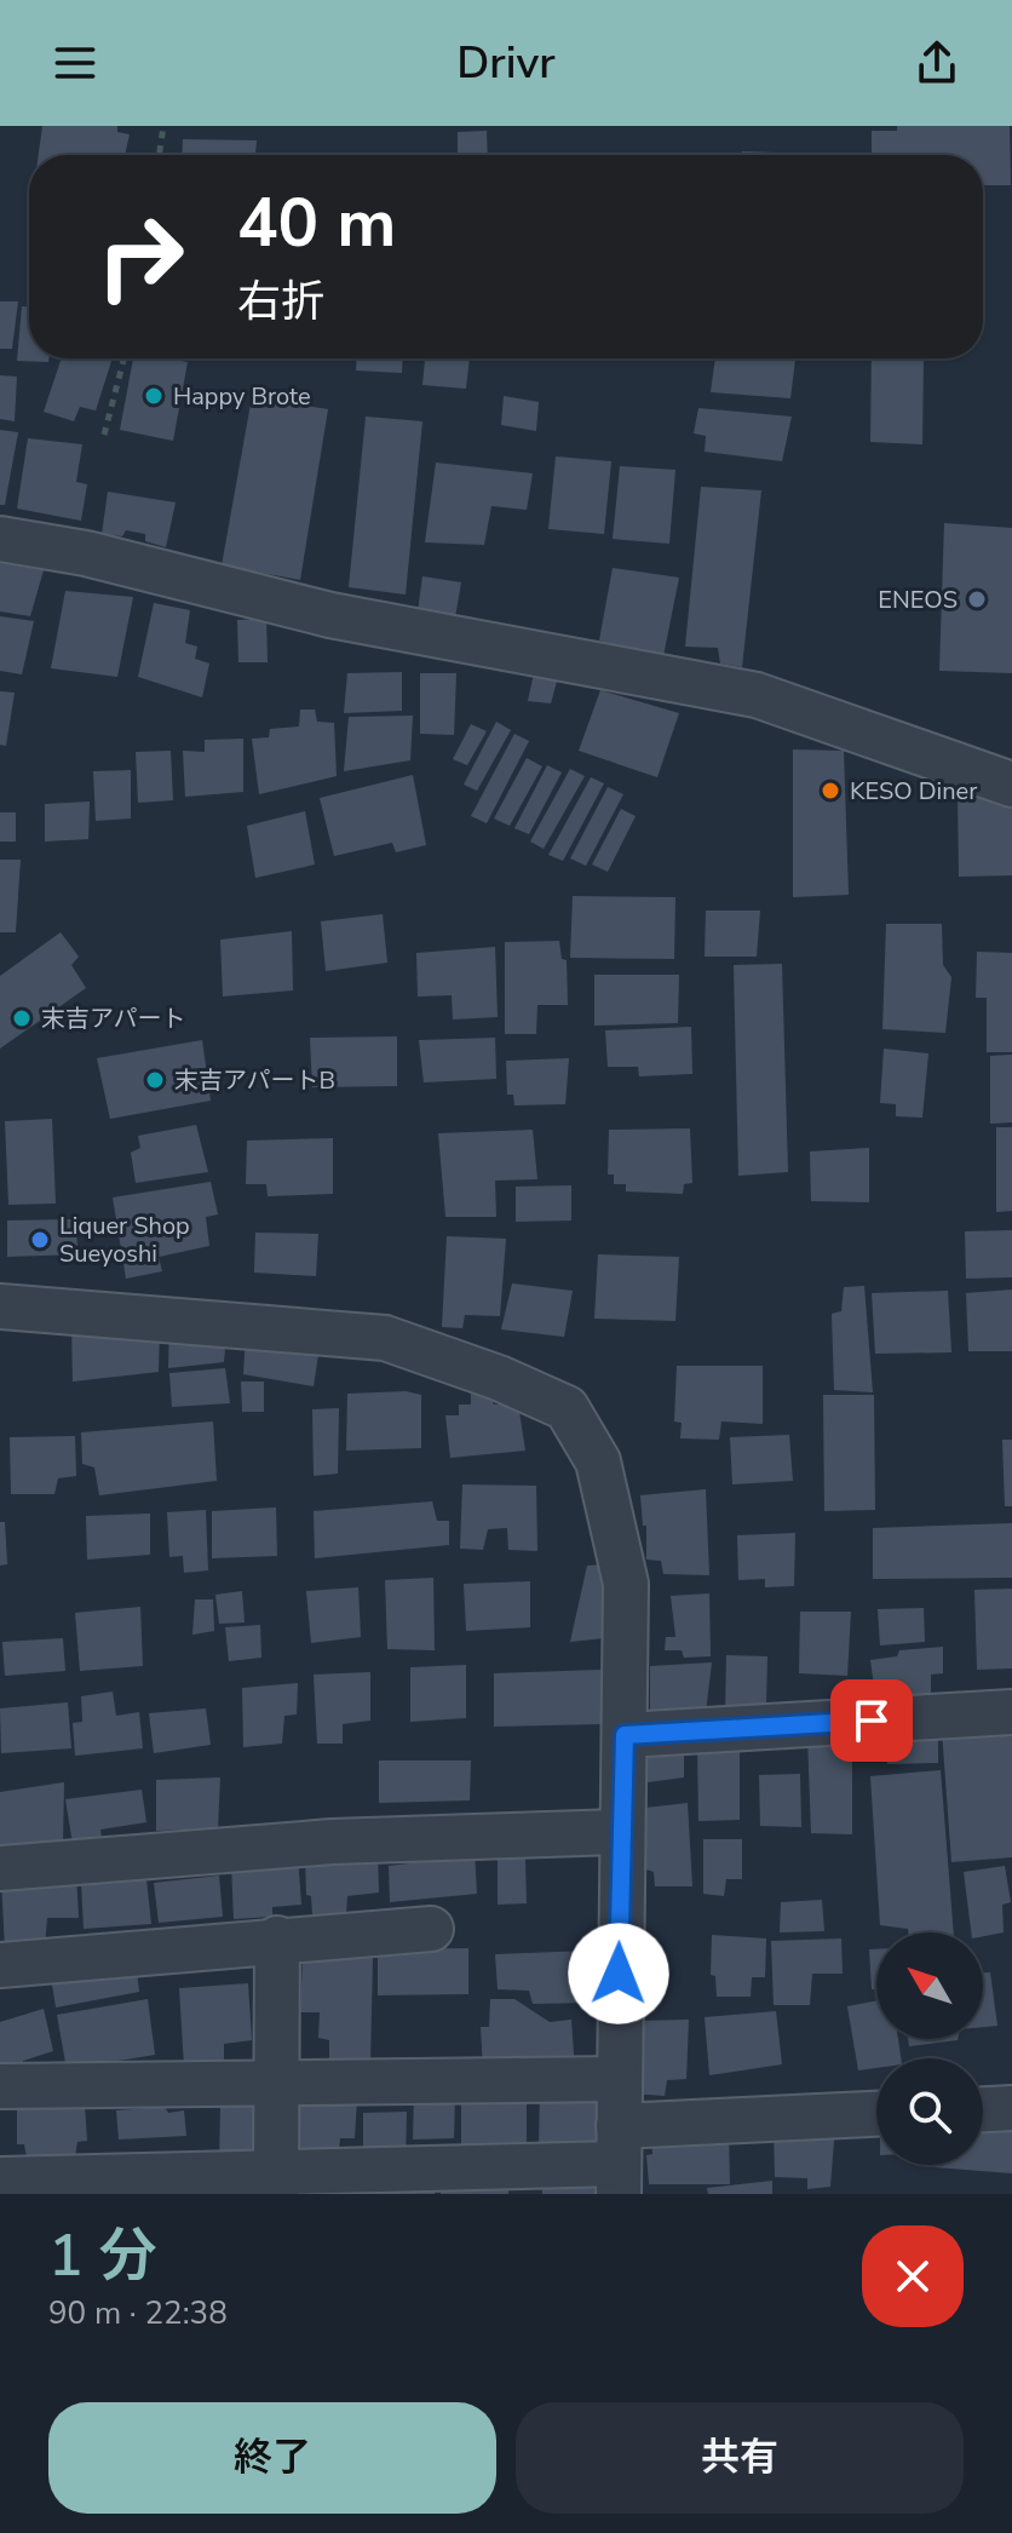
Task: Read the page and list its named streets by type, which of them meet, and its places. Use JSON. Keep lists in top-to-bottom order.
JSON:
{
  "places": [
    "Happy Brote",
    "ENEOS",
    "KESO Diner",
    "末吉アパート",
    "末吉アパートB",
    "Liquer Shop Sueyoshi"
  ],
  "north": "top left",
  "page": {
    "header": "Drivr",
    "turn": ["40 m", "右折"],
    "heading": ["1 分", "90 m · 22:38"],
    "buttons": ["終了", "共有"]
  }
}
